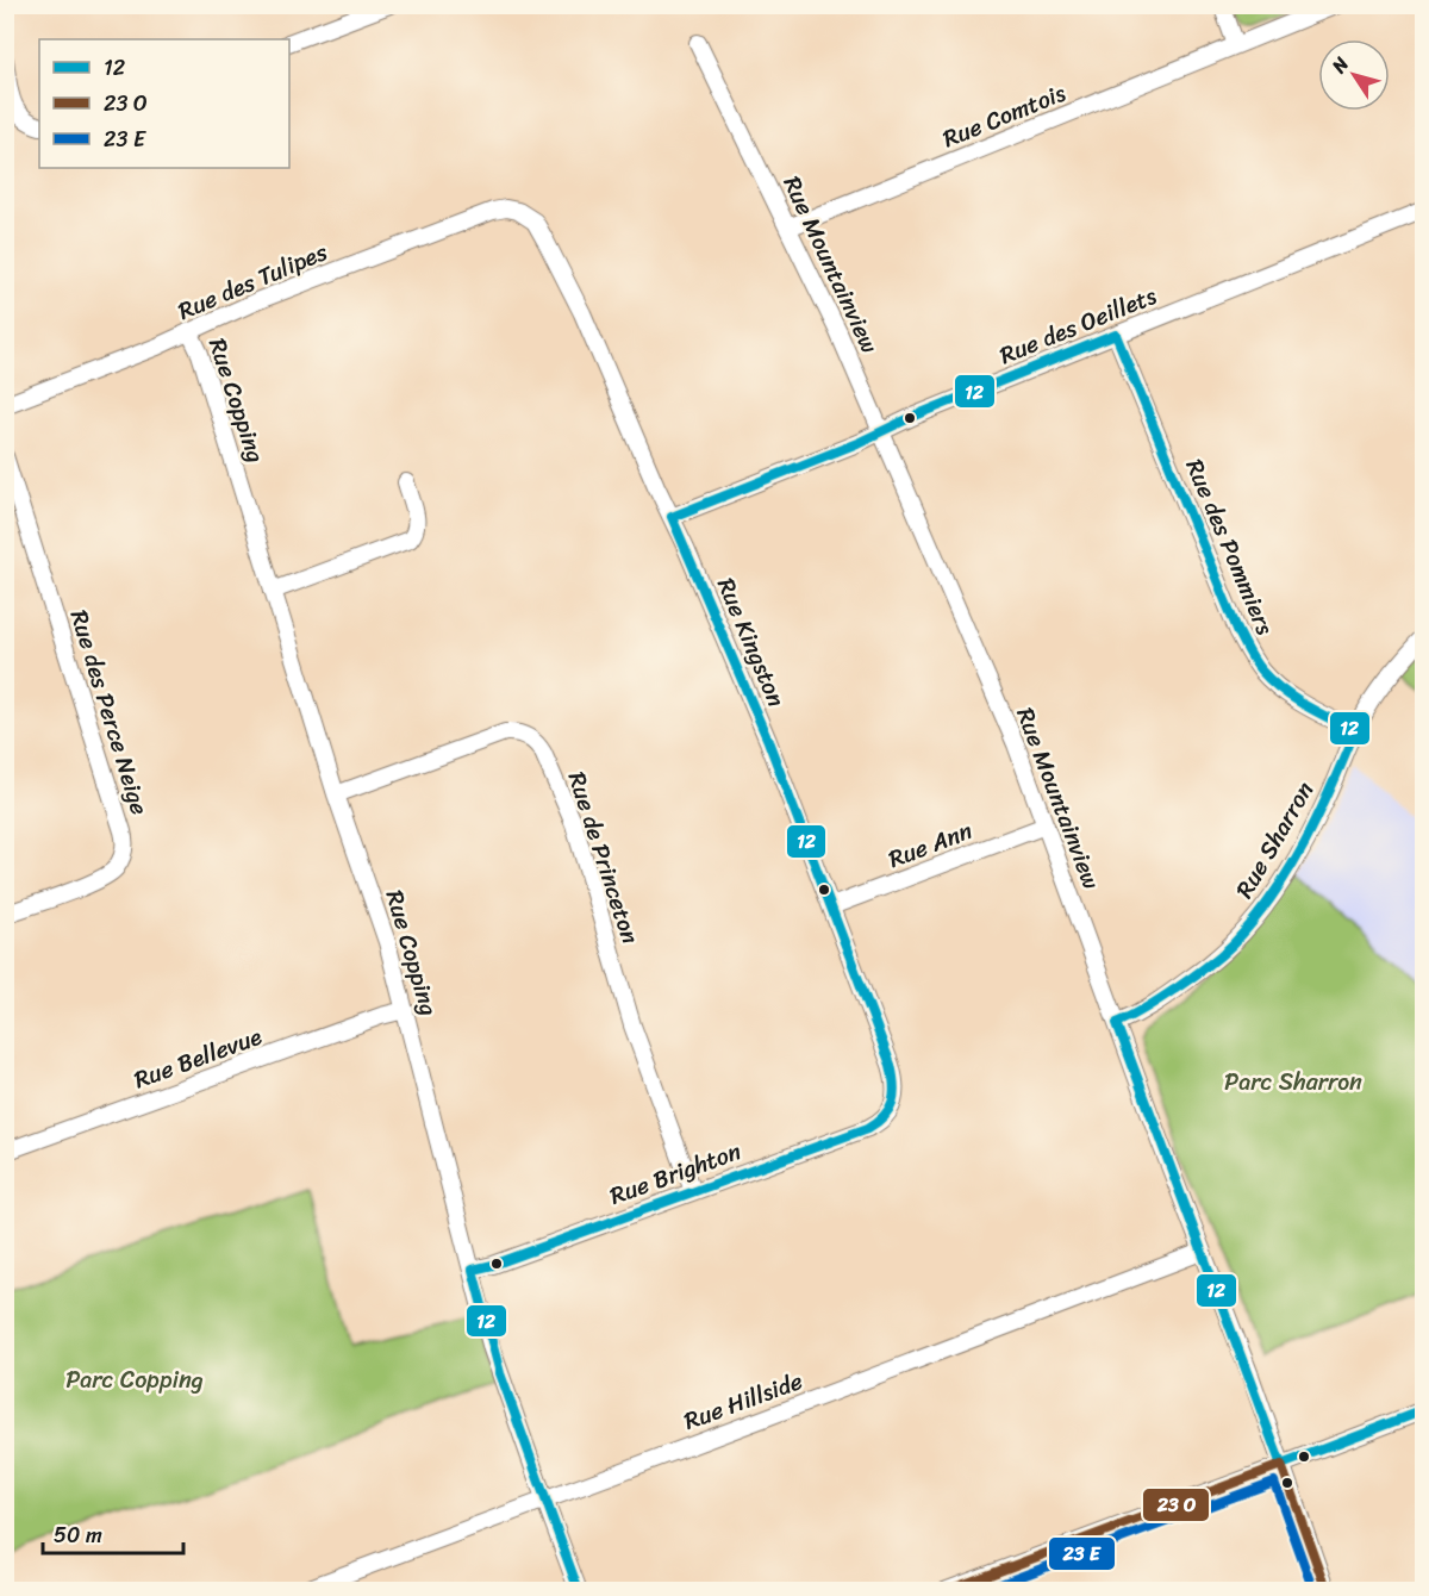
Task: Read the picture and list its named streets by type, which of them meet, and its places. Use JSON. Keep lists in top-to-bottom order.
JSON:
{
  "streets": {
    "street": [
      "Rue Comtois",
      "Rue Mountainview",
      "Rue des Tulipes",
      "Rue des Oeillets",
      "Rue Copping",
      "Rue des Pommiers",
      "Rue Kingston",
      "Rue des Perce Neige",
      "Rue Sharron",
      "Rue Ann",
      "Rue de Princeton",
      "Rue Bellevue",
      "Rue Brighton",
      "Rue Hillside"
    ]
  },
  "crossings": [
    ["Rue Comtois", "Rue Mountainview"],
    ["Rue Mountainview", "Rue des Oeillets"],
    ["Rue Mountainview", "Rue Sharron"],
    ["Rue Mountainview", "Rue Ann"],
    ["Rue Mountainview", "Rue Hillside"],
    ["Rue des Tulipes", "Rue Copping"],
    ["Rue des Tulipes", "Rue Kingston"],
    ["Rue des Oeillets", "Rue des Pommiers"],
    ["Rue des Oeillets", "Rue Kingston"],
    ["Rue Copping", "Rue de Princeton"],
    ["Rue Copping", "Rue Bellevue"],
    ["Rue Copping", "Rue Brighton"],
    ["Rue Copping", "Rue Hillside"],
    ["Rue des Pommiers", "Rue Sharron"],
    ["Rue Kingston", "Rue Ann"],
    ["Rue Kingston", "Rue Brighton"],
    ["Rue de Princeton", "Rue Brighton"]
  ],
  "parks": ["Parc Sharron", "Parc Copping"],
  "lines": ["transit line 12"],
  "legend": ["12", "23 O", "23 E"],
  "scale_bar": "50 m",
  "north": "top left"
}
